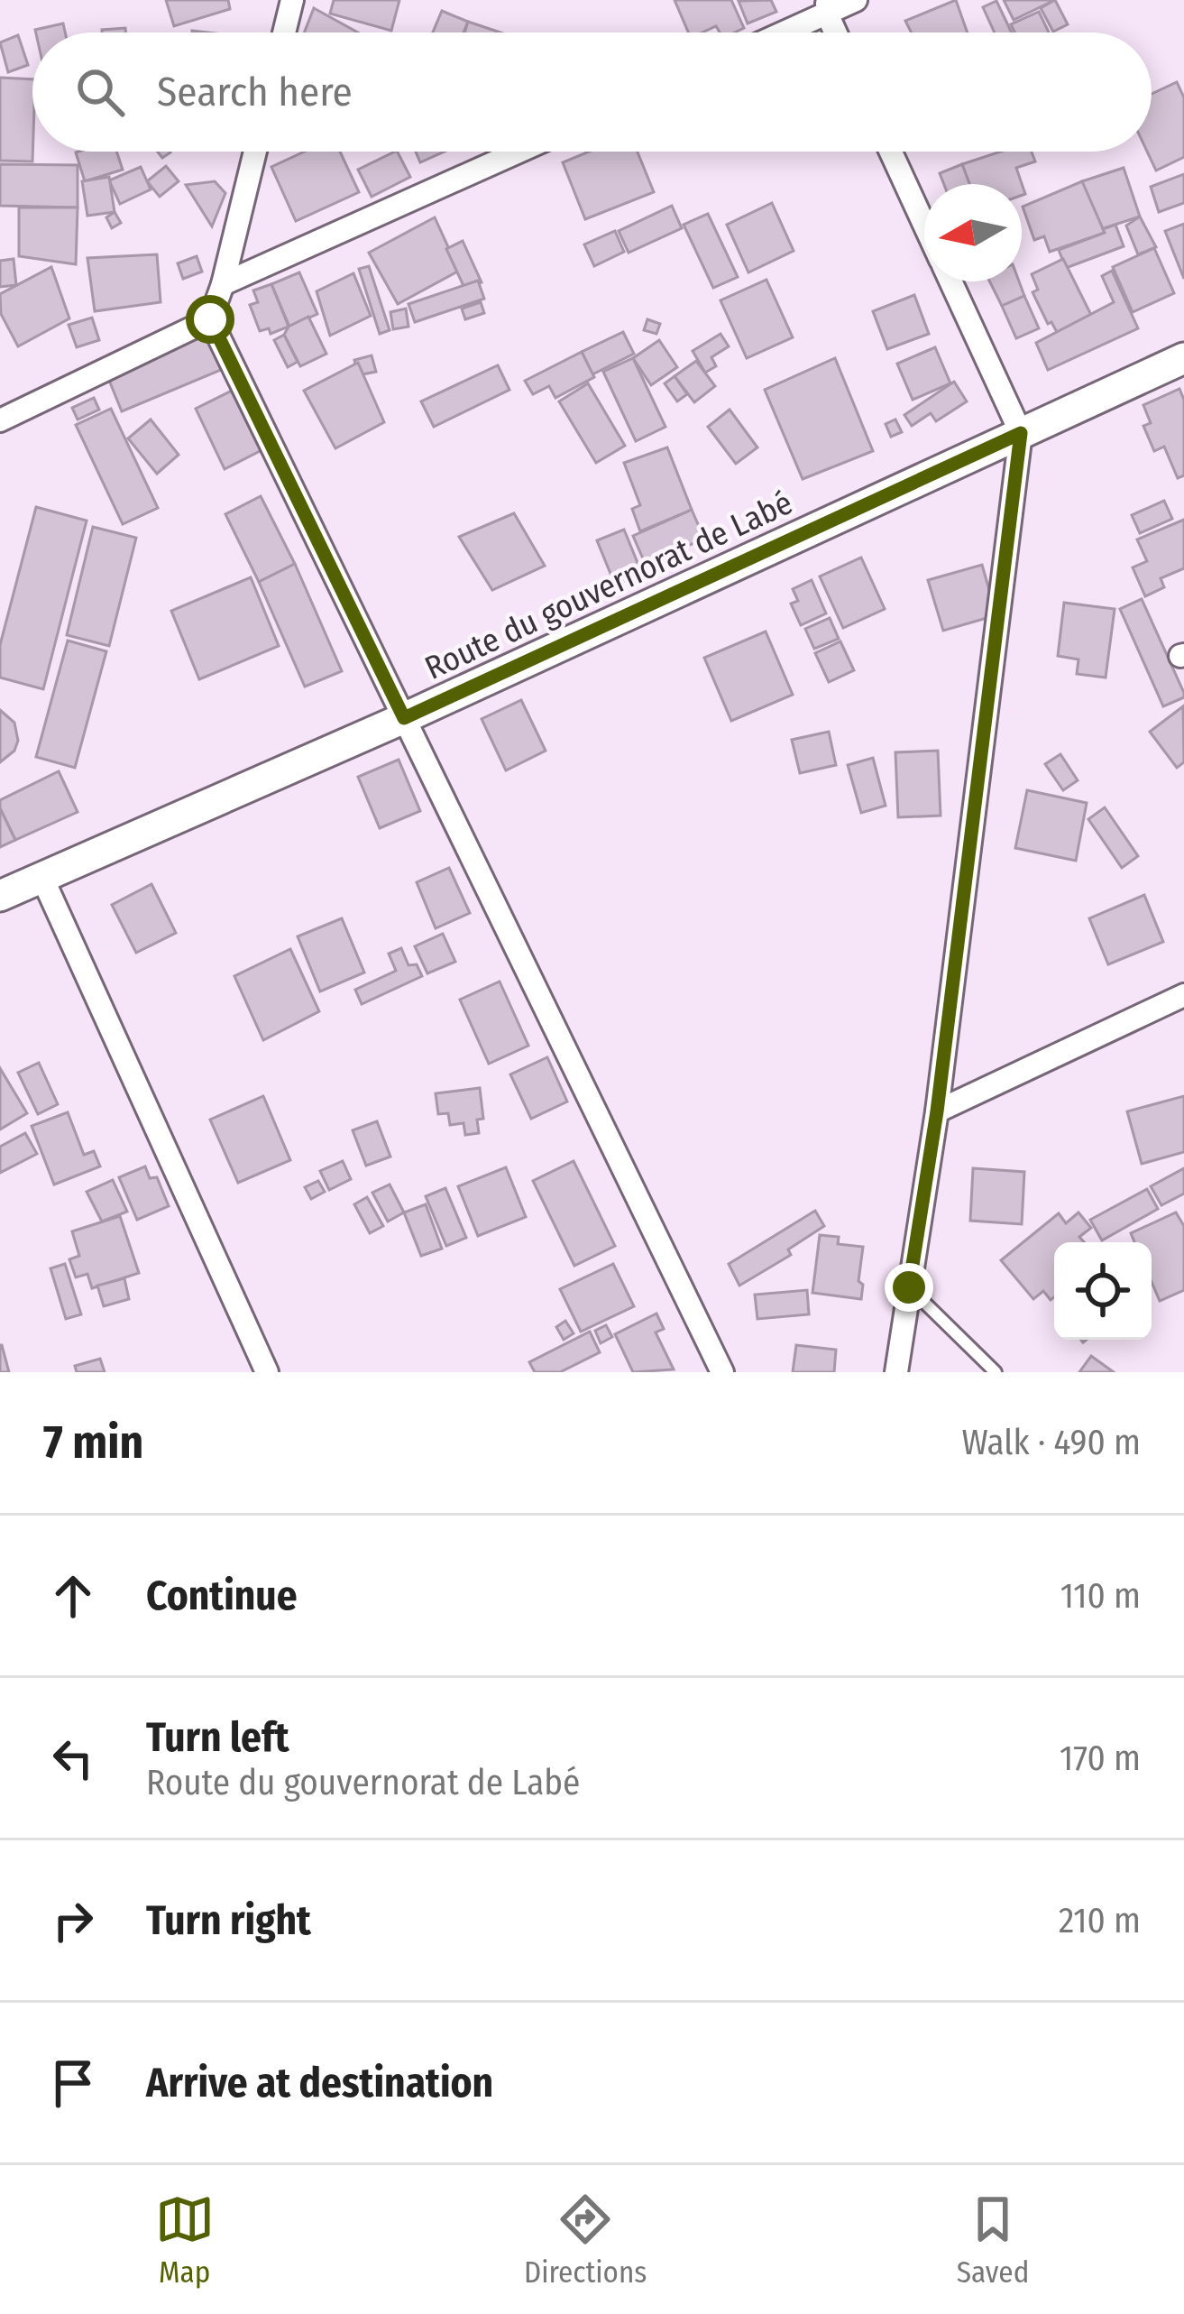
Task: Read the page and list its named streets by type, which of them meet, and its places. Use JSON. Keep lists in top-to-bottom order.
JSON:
{
  "streets": {
    "street": ["Route du gouvernorat de Labé"]
  },
  "north": "left",
  "page": {
    "search": "Search here",
    "heading": ["7 min", "Walk · 490 m"],
    "list": [
      ["Continue", "110 m"],
      ["Turn left", "Route du gouvernorat de Labé", "170 m"],
      ["Turn right", "210 m"],
      "Arrive at destination"
    ],
    "nav": ["Map", "Directions", "Saved"]
  }
}
